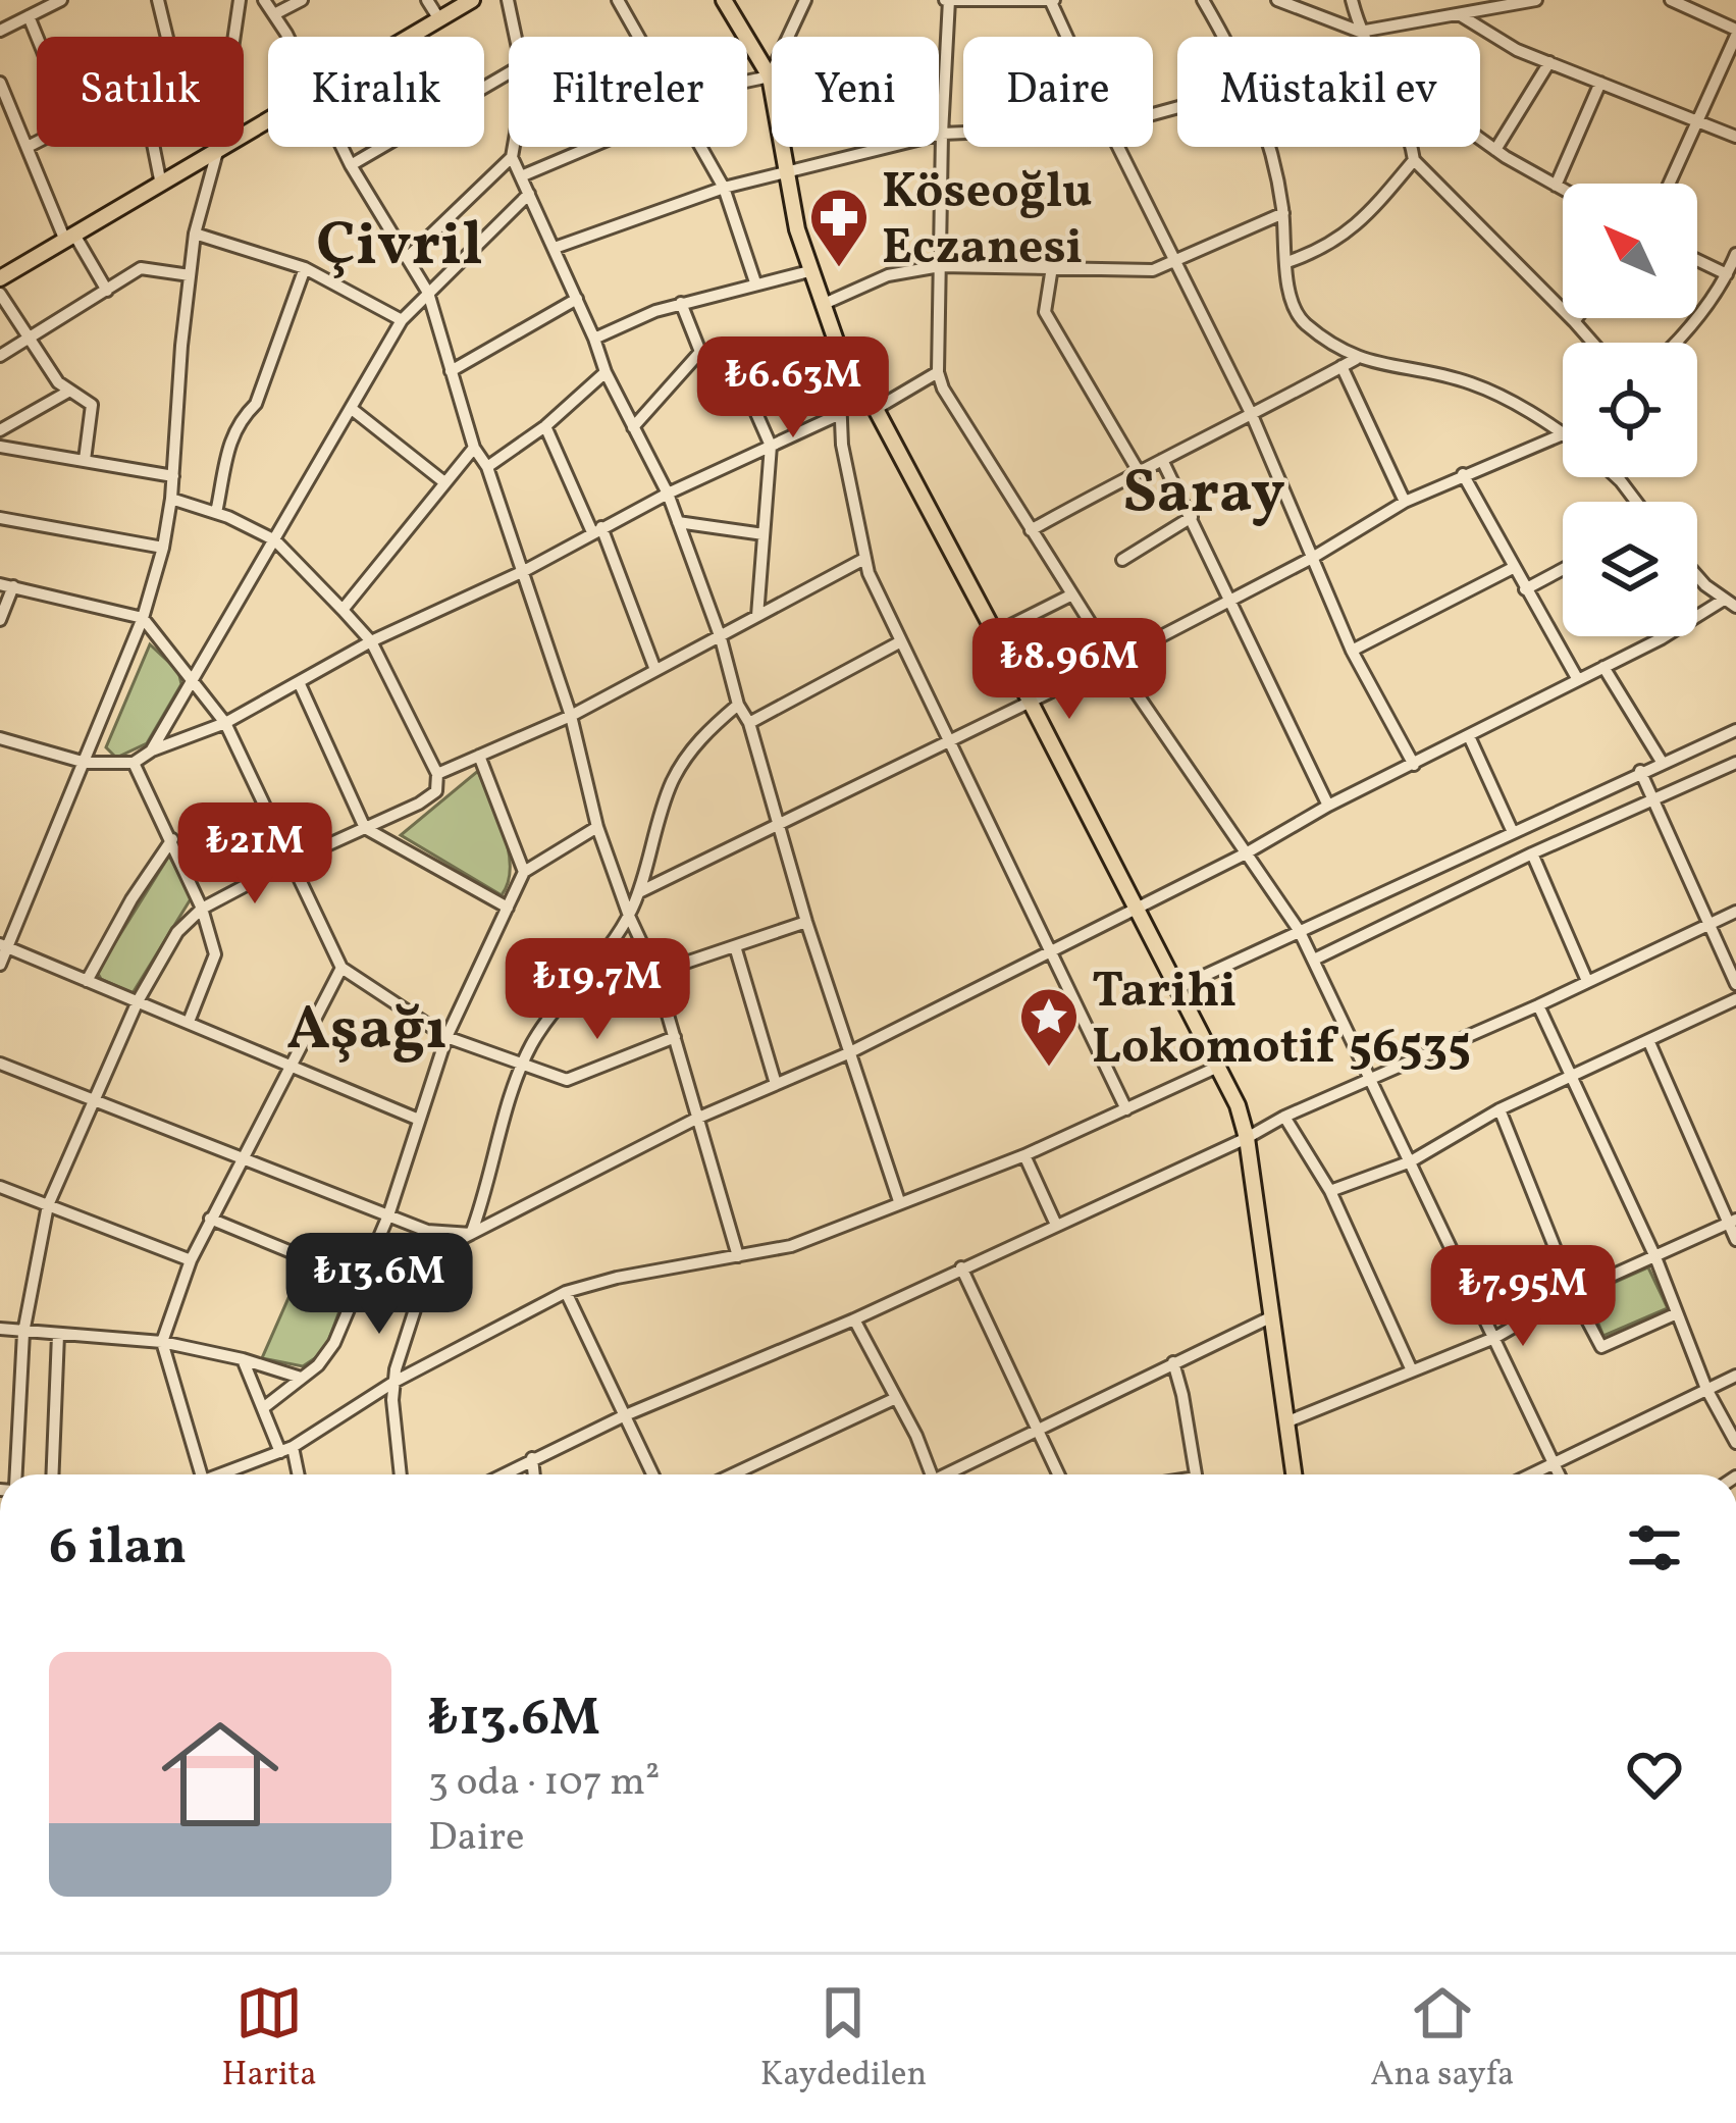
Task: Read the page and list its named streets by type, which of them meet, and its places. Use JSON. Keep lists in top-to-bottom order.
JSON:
{
  "districts": ["Çivril", "Saray", "Aşağı"],
  "places": {
    "pharmacy": ["Köseoğlu Eczanesi"],
    "place": ["Tarihi Lokomotif 56535"]
  },
  "north": "top left",
  "page": {
    "chip": [
      "Satılık",
      "Kiralık",
      "Filtreler",
      "Yeni",
      "Daire",
      "Müstakil ev"
    ],
    "price": [
      "₺6.63M",
      "₺8.96M",
      "₺21M",
      "₺19.7M",
      "₺13.6M",
      "₺7.95M"
    ],
    "heading": "6 ilan",
    "list": [
      {
        "name": "₺13.6M",
        "note": "3 oda · 107 m² · Daire"
      }
    ],
    "tabs": ["Harita", "Kaydedilen", "Ana sayfa"]
  }
}
